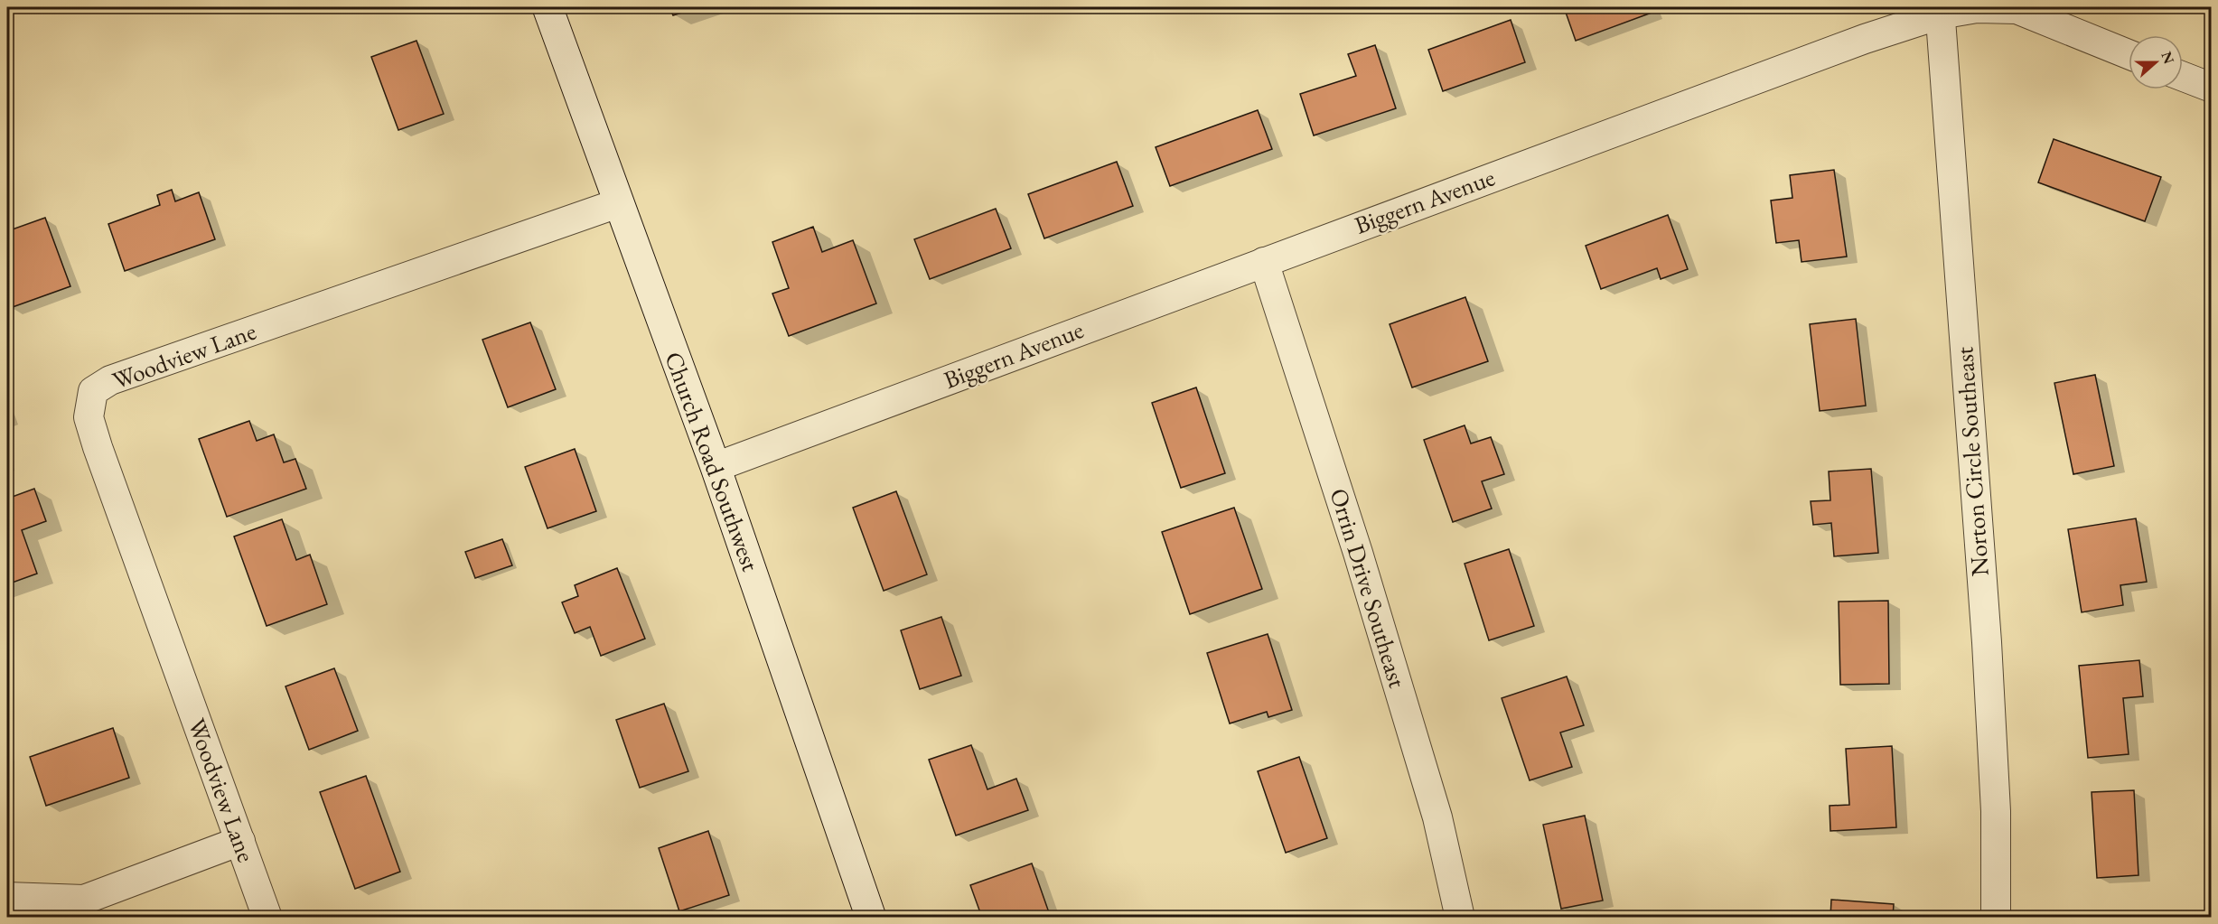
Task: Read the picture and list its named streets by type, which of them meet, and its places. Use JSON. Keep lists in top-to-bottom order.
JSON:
{
  "streets": {
    "street": [
      "Biggern Avenue",
      "Woodview Lane",
      "Church Road Southwest",
      "Norton Circle Southeast",
      "Orrin Drive Southeast"
    ]
  },
  "crossings": [
    ["Biggern Avenue", "Church Road Southwest"],
    ["Biggern Avenue", "Norton Circle Southeast"],
    ["Biggern Avenue", "Orrin Drive Southeast"],
    ["Woodview Lane", "Church Road Southwest"]
  ],
  "north": "right"
}
